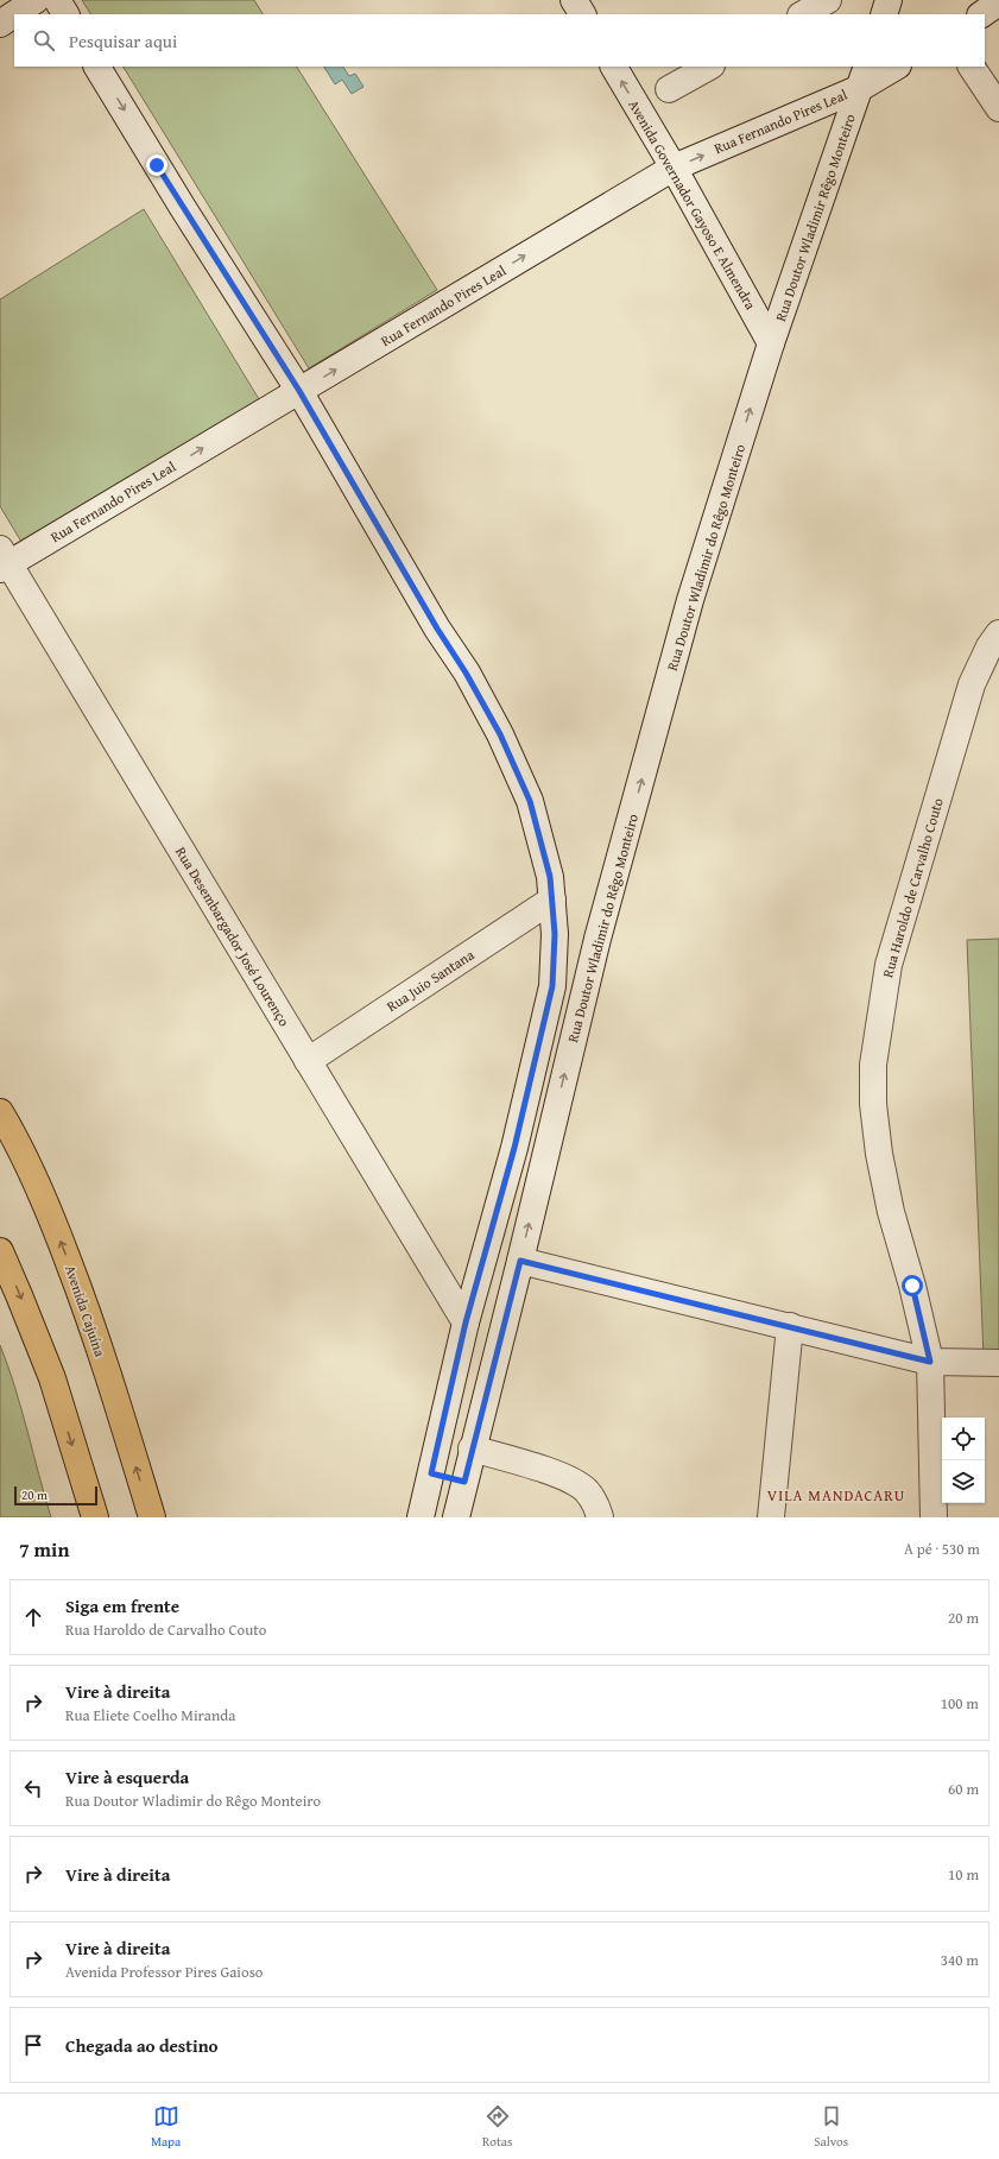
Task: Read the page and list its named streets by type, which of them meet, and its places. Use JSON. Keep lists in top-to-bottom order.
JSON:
{
  "streets": {
    "main road": [
      "Rua Fernando Pires Leal",
      "Avenida Governador Gayoso E Almendra",
      "Rua Doutor Wladimir Rêgo Monteiro",
      "Rua Doutor Wladimir do Rêgo Monteiro",
      "Rua Haroldo de Carvalho Couto",
      "Rua Desembargador José Lourenço",
      "Rua Juio Santana",
      "Avenida Cajuína"
    ]
  },
  "crossings": [
    ["Rua Fernando Pires Leal", "Avenida Governador Gayoso E Almendra"],
    ["Rua Fernando Pires Leal", "Rua Doutor Wladimir Rêgo Monteiro"],
    ["Rua Fernando Pires Leal", "Rua Desembargador José Lourenço"],
    ["Avenida Governador Gayoso E Almendra", "Rua Doutor Wladimir Rêgo Monteiro"],
    ["Avenida Governador Gayoso E Almendra", "Rua Doutor Wladimir do Rêgo Monteiro"],
    ["Rua Doutor Wladimir Rêgo Monteiro", "Rua Doutor Wladimir do Rêgo Monteiro"],
    ["Rua Desembargador José Lourenço", "Rua Juio Santana"]
  ],
  "one_way": ["Rua Fernando Pires Leal", "Avenida Governador Gayoso E Almendra"],
  "districts": ["VILA MANDACARU"],
  "scale_bar": "20 m",
  "page": {
    "search": "Pesquisar aqui",
    "scale": "20 m",
    "heading": ["7 min", "A pé · 530 m"],
    "list": [
      ["Siga em frente", "Rua Haroldo de Carvalho Couto", "20 m"],
      ["Vire à direita", "Rua Eliete Coelho Miranda", "100 m"],
      ["Vire à esquerda", "Rua Doutor Wladimir do Rêgo Monteiro", "60 m"],
      ["Vire à direita", "10 m"],
      ["Vire à direita", "Avenida Professor Pires Gaioso", "340 m"],
      "Chegada ao destino"
    ],
    "nav": ["Mapa", "Rotas", "Salvos"]
  }
}
